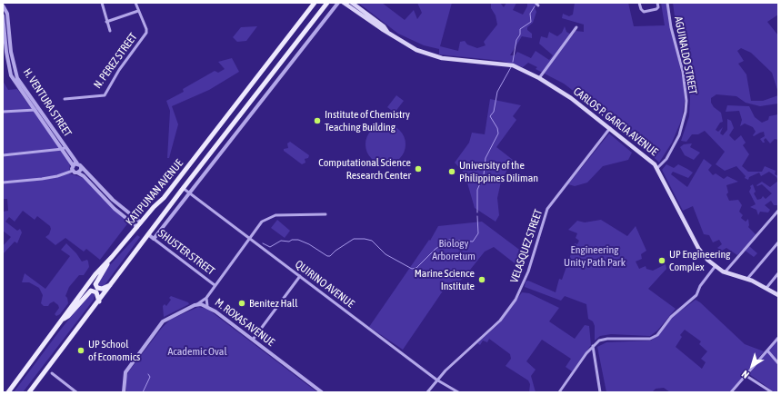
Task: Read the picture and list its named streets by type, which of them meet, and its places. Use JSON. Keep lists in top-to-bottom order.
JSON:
{
  "streets": {
    "main road": ["CARLOS P. GARCIA AVENUE", "KATIPUNAN AVENUE"],
    "street": [
      "AGUINALDO STREET",
      "N. PEREZ STREET",
      "H. VENTURA STREET",
      "VELASQUEZ STREET",
      "SHUSTER STREET",
      "QUIRINO AVENUE",
      "M. ROXAS AVENUE"
    ]
  },
  "crossings": [
    ["AGUINALDO STREET", "CARLOS P. GARCIA AVENUE"],
    ["CARLOS P. GARCIA AVENUE", "VELASQUEZ STREET"],
    ["KATIPUNAN AVENUE", "SHUSTER STREET"],
    ["KATIPUNAN AVENUE", "QUIRINO AVENUE"],
    ["VELASQUEZ STREET", "QUIRINO AVENUE"]
  ],
  "parks": ["Biology Arboretum", "Engineering Unity Path Park", "Academic Oval"],
  "places": [
    "Institute of Chemistry Teaching Building",
    "Computational Science Research Center",
    "University of the Philippines Diliman",
    "UP Engineering Complex",
    "Marine Science Institute",
    "Benitez Hall",
    "UP School of Economics"
  ],
  "north": "bottom left"
}
